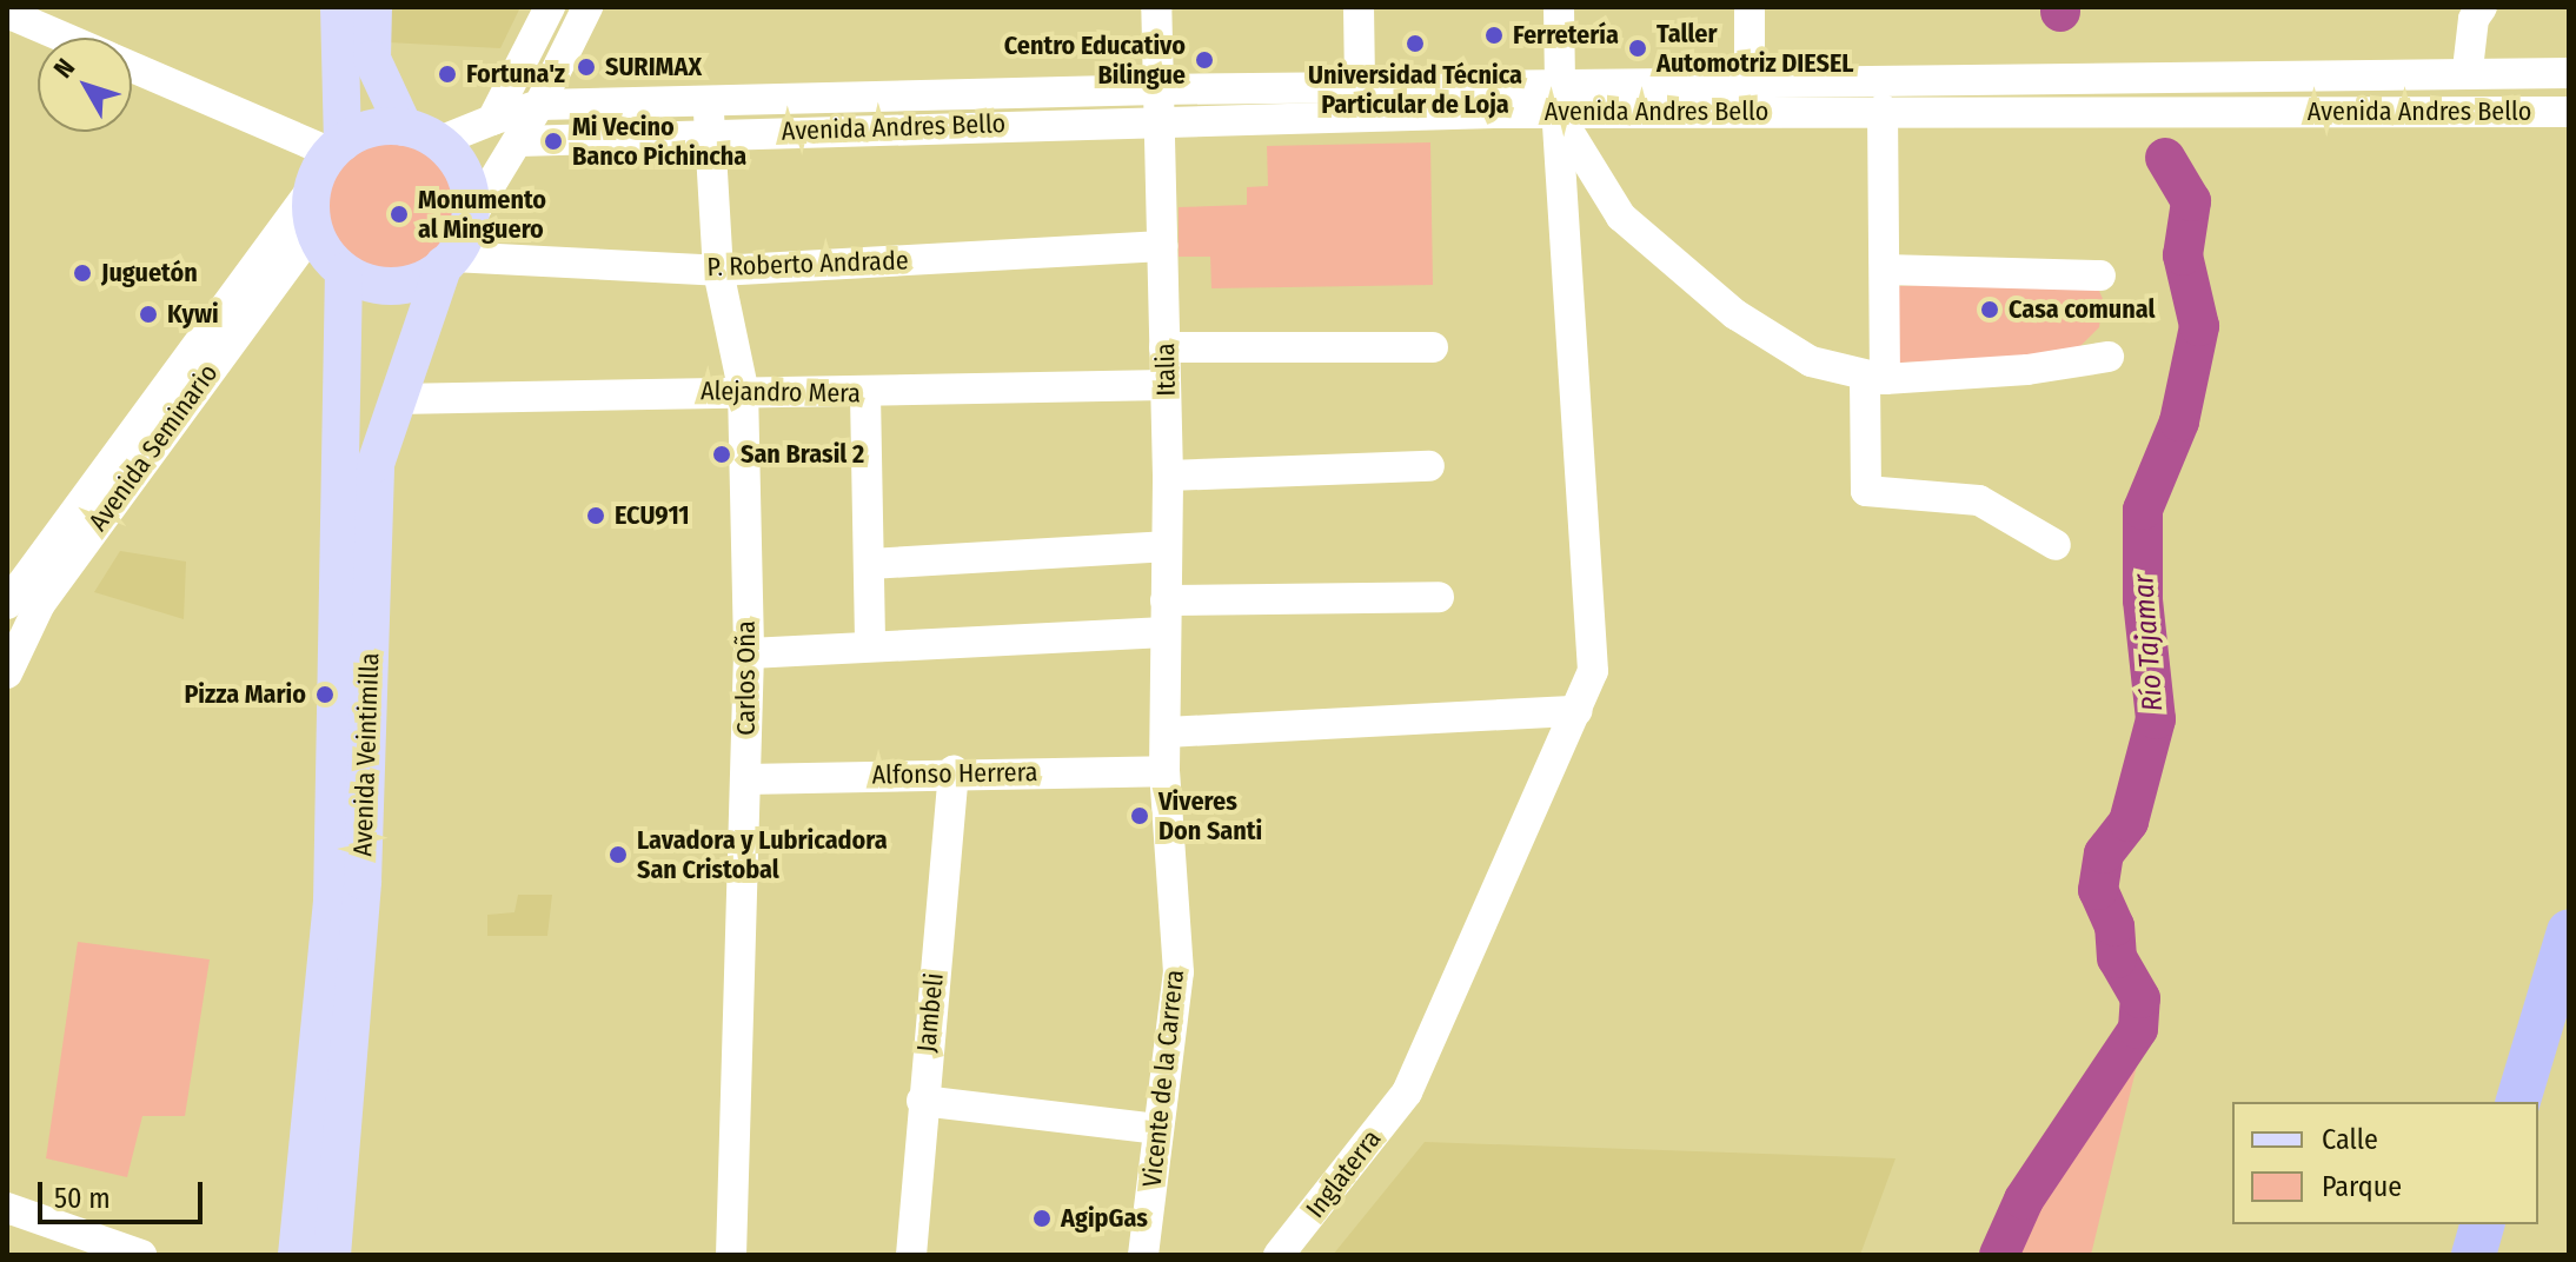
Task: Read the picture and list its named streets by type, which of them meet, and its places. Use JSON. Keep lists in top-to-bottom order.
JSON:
{
  "streets": {
    "main road": ["Avenida Veintimilla"],
    "street": [
      "Avenida Andres Bello",
      "P. Roberto Andrade",
      "Italia",
      "Alejandro Mera",
      "Avenida Seminario",
      "Carlos Oña",
      "Alfonso Herrera",
      "Jambeli",
      "Vicente de la Carrera",
      "Inglaterra"
    ]
  },
  "crossings": [
    ["Avenida Andres Bello", "P. Roberto Andrade"],
    ["Avenida Andres Bello", "Italia"],
    ["Avenida Andres Bello", "Avenida Seminario"],
    ["Avenida Andres Bello", "Carlos Oña"],
    ["Avenida Andres Bello", "Avenida Veintimilla"],
    ["Avenida Andres Bello", "Inglaterra"],
    ["P. Roberto Andrade", "Italia"],
    ["P. Roberto Andrade", "Avenida Seminario"],
    ["P. Roberto Andrade", "Carlos Oña"],
    ["P. Roberto Andrade", "Avenida Veintimilla"],
    ["Italia", "Alejandro Mera"],
    ["Italia", "Vicente de la Carrera"],
    ["Alejandro Mera", "Carlos Oña"],
    ["Alejandro Mera", "Avenida Veintimilla"],
    ["Avenida Seminario", "Avenida Veintimilla"],
    ["Carlos Oña", "Alfonso Herrera"],
    ["Alfonso Herrera", "Jambeli"],
    ["Alfonso Herrera", "Vicente de la Carrera"]
  ],
  "water": ["Río Tajamar"],
  "places": [
    "Ferretería",
    "Universidad Técnica Particular de Loja",
    "Taller Automotriz DIESEL",
    "Centro Educativo Bilingue",
    "SURIMAX",
    "Fortuna'z",
    "Mi Vecino Banco Pichincha",
    "Monumento al Minguero",
    "Juguetón",
    "Casa comunal",
    "Kywi",
    "San Brasil 2",
    "ECU911",
    "Pizza Mario",
    "Viveres Don Santi",
    "Lavadora y Lubricadora San Cristobal",
    "AgipGas"
  ],
  "legend": ["Calle", "Parque"],
  "scale_bar": "50 m",
  "north": "top left"
}
